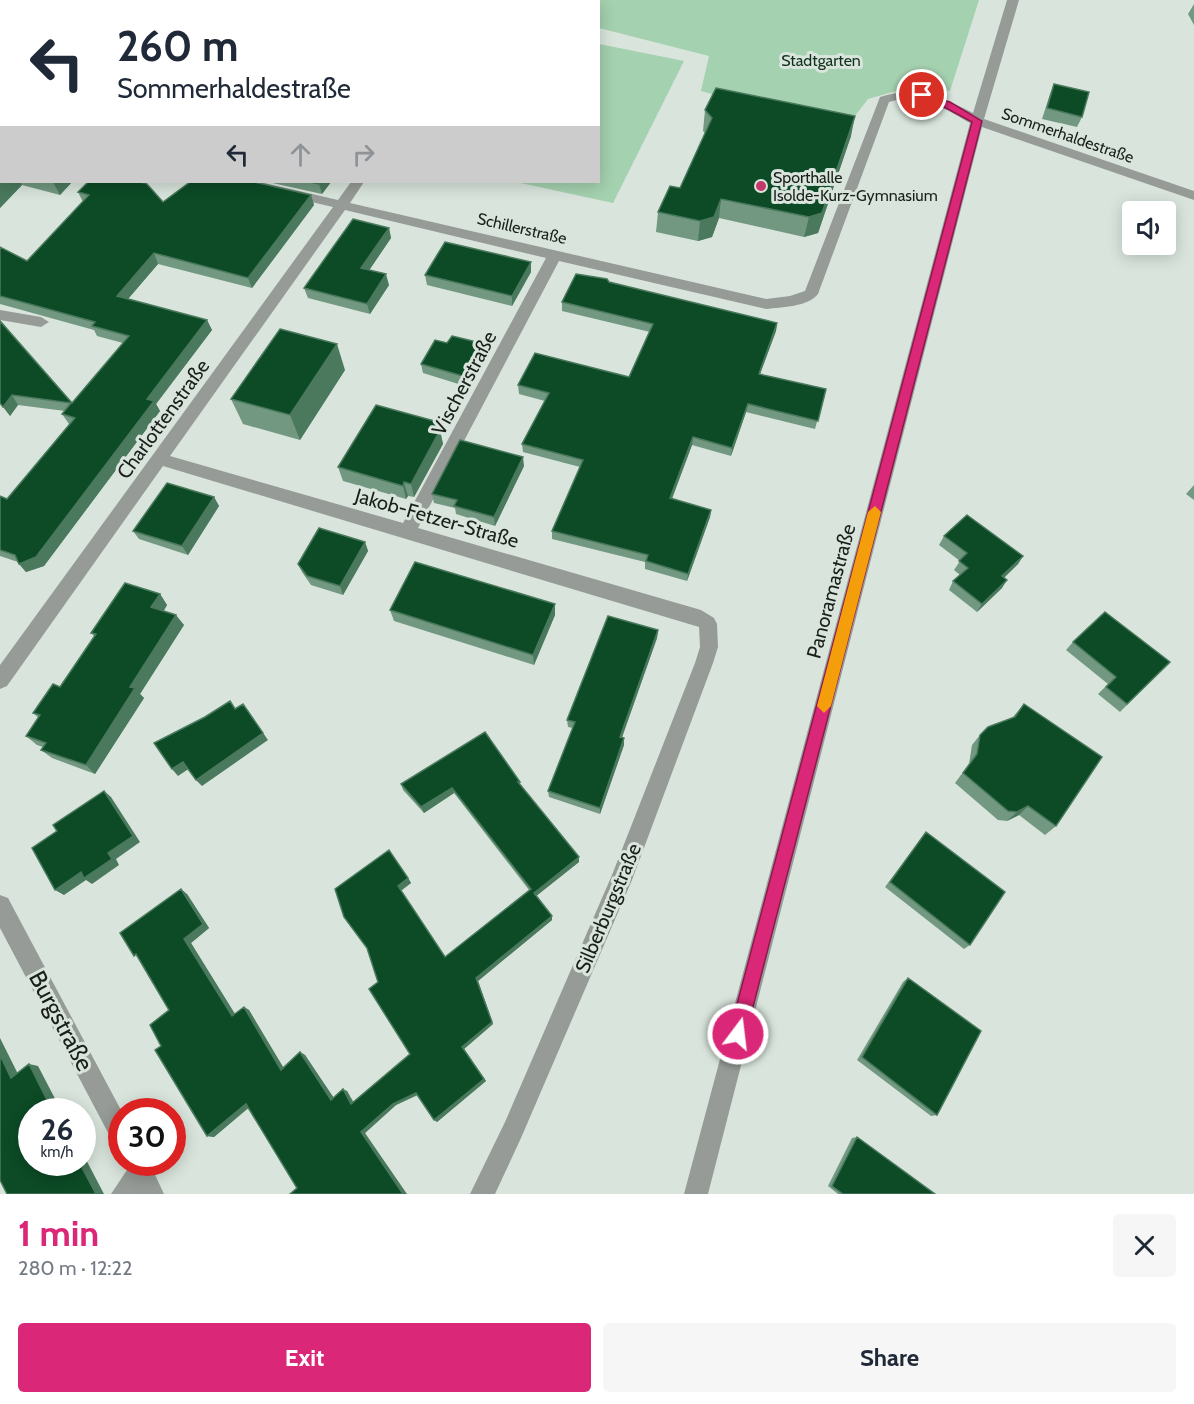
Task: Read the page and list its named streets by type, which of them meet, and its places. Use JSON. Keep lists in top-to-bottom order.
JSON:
{
  "streets": {
    "street": [
      "Sommerhaldestraße",
      "Schillerstraße",
      "Vischerstraße",
      "Charlottenstraße",
      "Jakob-Fetzer-Straße",
      "Panoramastraße",
      "Silberburgstraße",
      "Burgstraße"
    ]
  },
  "crossings": [
    ["Sommerhaldestraße", "Schillerstraße"],
    ["Sommerhaldestraße", "Panoramastraße"],
    ["Schillerstraße", "Vischerstraße"],
    ["Schillerstraße", "Charlottenstraße"],
    ["Vischerstraße", "Jakob-Fetzer-Straße"],
    ["Charlottenstraße", "Jakob-Fetzer-Straße"],
    ["Jakob-Fetzer-Straße", "Silberburgstraße"]
  ],
  "parks": ["Stadtgarten"],
  "places": ["Sporthalle Isolde-Kurz-Gymnasium"],
  "page": {
    "turn": ["260 m", "Sommerhaldestraße"],
    "speed": "26 km/h",
    "limit": "30",
    "heading": ["1 min", "280 m · 12:22"],
    "buttons": ["Exit", "Share"]
  }
}
